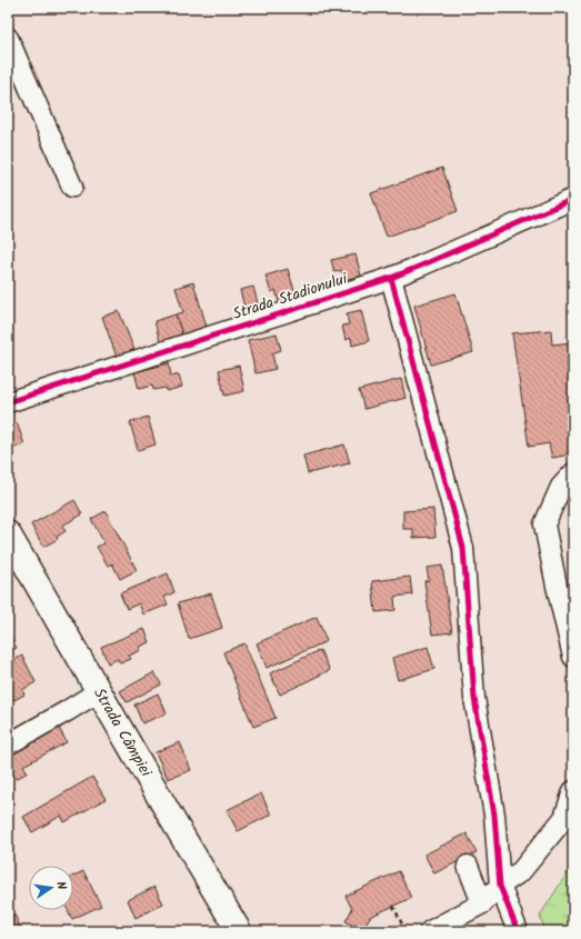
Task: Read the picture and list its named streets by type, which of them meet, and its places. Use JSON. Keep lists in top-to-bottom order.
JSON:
{
  "streets": {
    "main road": ["Strada Câmpiei"],
    "street": ["Strada Stadionului"]
  },
  "north": "right"
}
